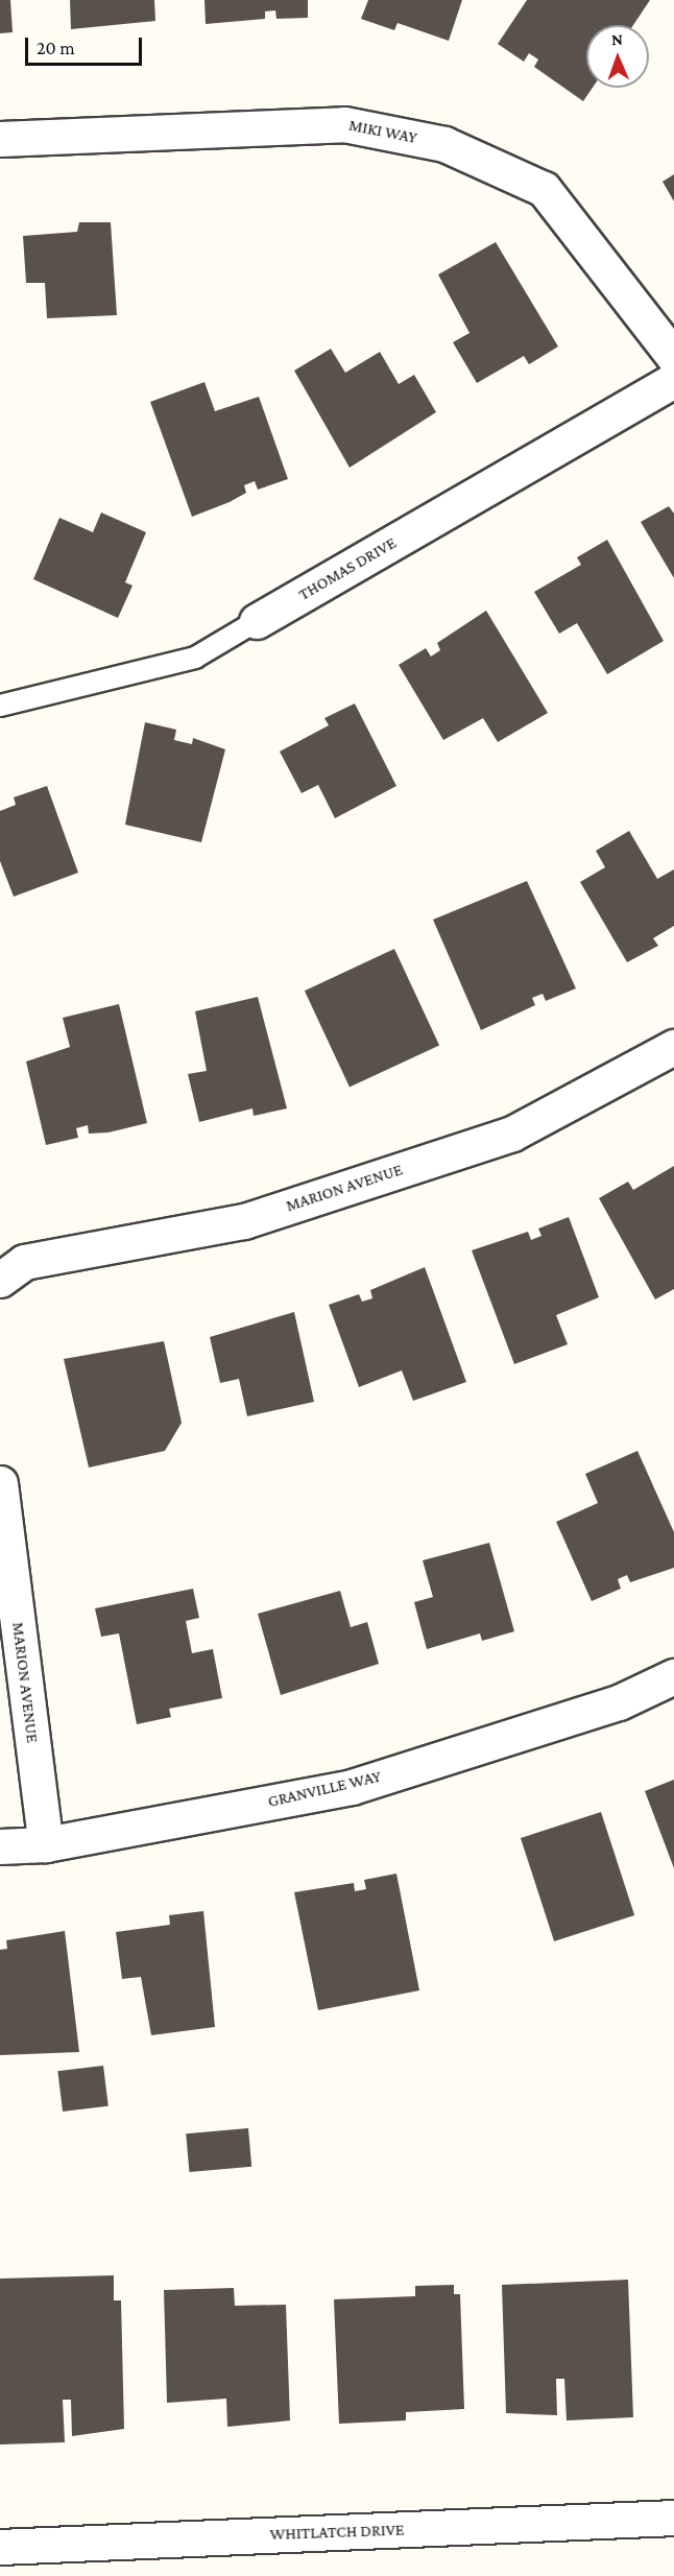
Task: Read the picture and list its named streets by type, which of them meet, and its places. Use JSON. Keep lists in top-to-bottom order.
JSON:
{
  "streets": {
    "street": [
      "MIKI WAY",
      "THOMAS DRIVE",
      "MARION AVENUE",
      "GRANVILLE WAY",
      "WHITLATCH DRIVE"
    ]
  },
  "crossings": [
    ["MARION AVENUE", "GRANVILLE WAY"]
  ],
  "scale_bar": "20 m",
  "north": "top"
}
